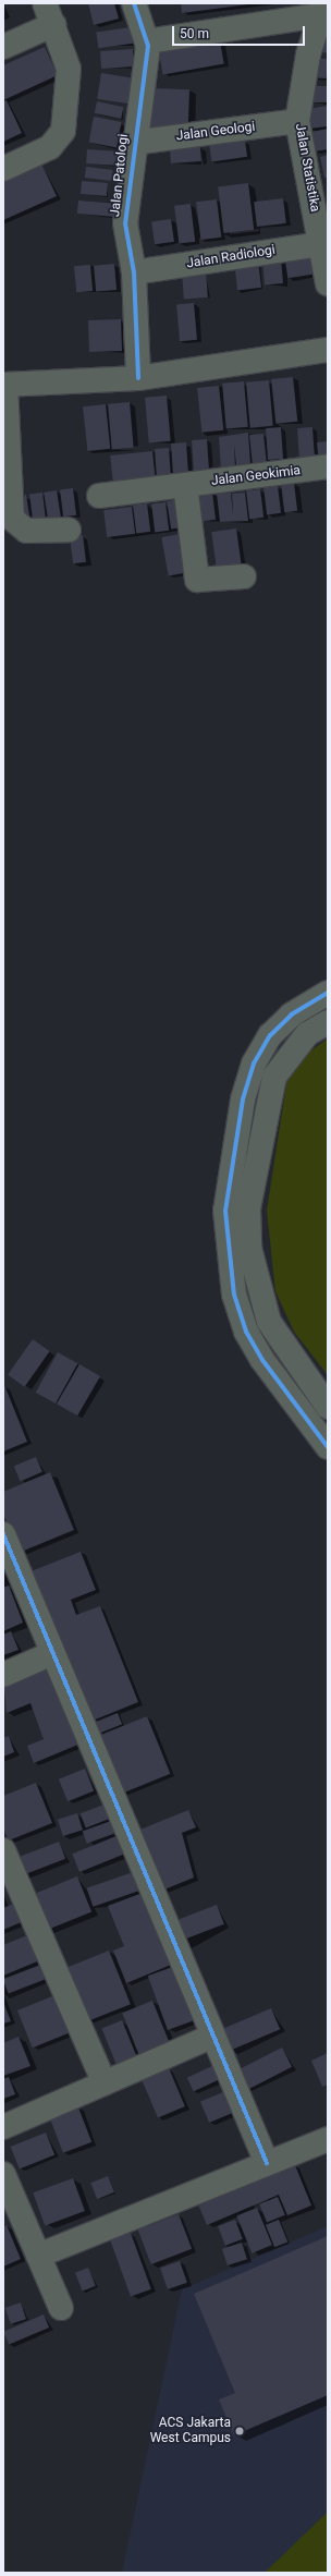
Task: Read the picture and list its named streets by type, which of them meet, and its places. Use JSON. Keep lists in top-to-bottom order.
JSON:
{
  "streets": {
    "street": [
      "Jalan Geologi",
      "Jalan Statistika",
      "Jalan Patologi",
      "Jalan Radiologi",
      "Jalan Geokimia"
    ]
  },
  "crossings": [
    ["Jalan Geologi", "Jalan Statistika"],
    ["Jalan Geologi", "Jalan Patologi"],
    ["Jalan Statistika", "Jalan Radiologi"],
    ["Jalan Patologi", "Jalan Radiologi"]
  ],
  "places": ["ACS Jakarta West Campus"],
  "scale_bar": "50 m"
}
